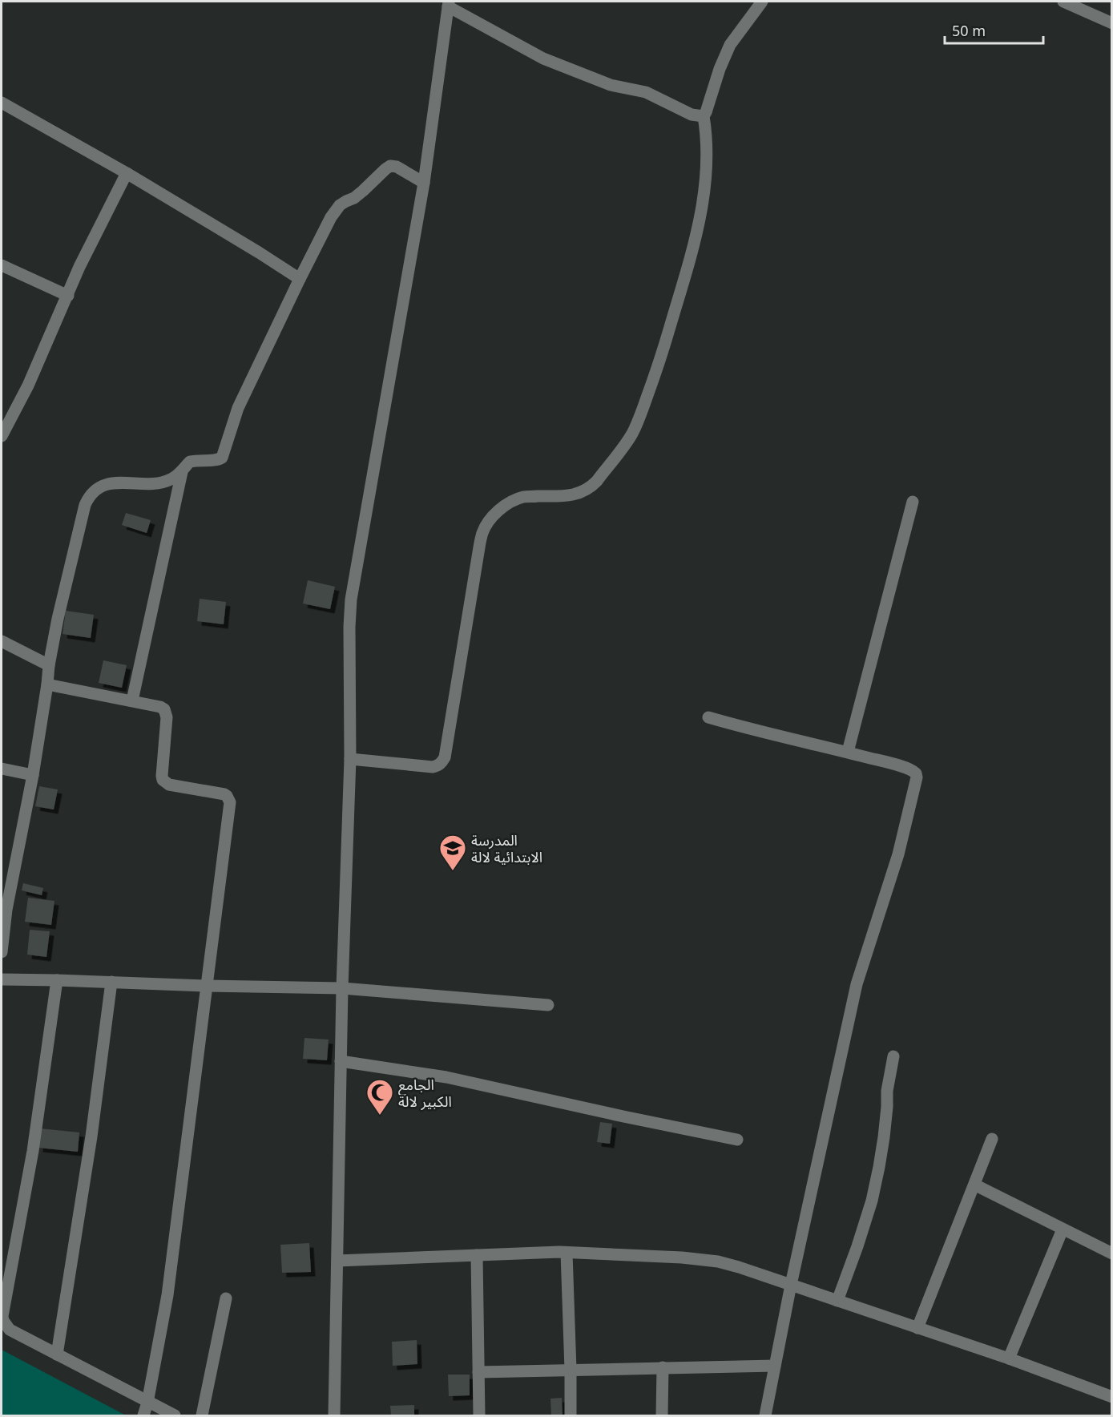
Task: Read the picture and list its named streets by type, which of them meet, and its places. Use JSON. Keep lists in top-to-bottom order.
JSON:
{
  "places": {
    "school or university": ["المدرسة الابتدائية لالة"],
    "mosque": ["الجامع الكبير لالة"]
  },
  "scale_bar": "50 m"
}
